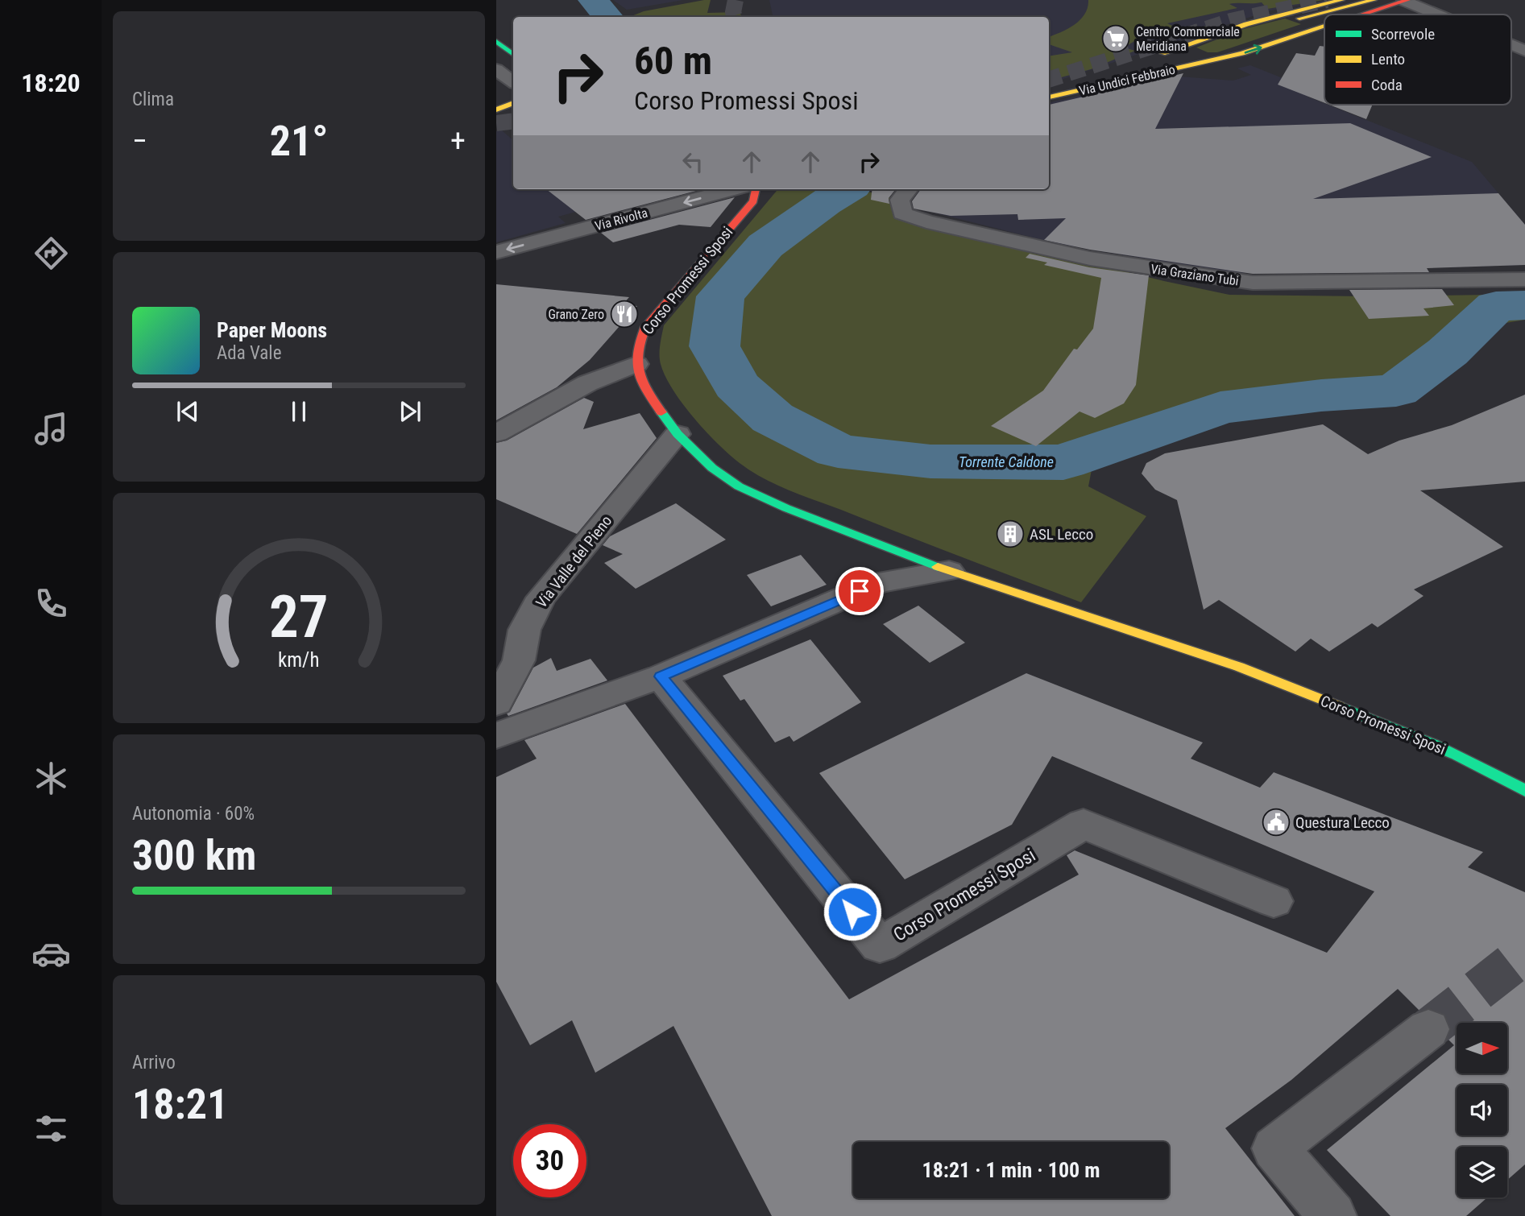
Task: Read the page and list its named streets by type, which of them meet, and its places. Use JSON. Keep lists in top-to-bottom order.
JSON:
{
  "streets": {
    "main road": ["Via Undici Febbraio", "Corso Promessi Sposi"],
    "street": ["Via Rivolta", "Via Graziano Tubi", "Via Valle del Pieno"]
  },
  "crossings": [
    ["Corso Promessi Sposi", "Via Valle del Pieno"]
  ],
  "water": ["Torrente Caldone"],
  "places": {
    "supermarket": ["Centro Commerciale Meridiana"],
    "restaurant": ["Grano Zero"],
    "building": ["ASL Lecco"],
    "public building": ["Questura Lecco"]
  },
  "legend": ["Scorrevole", "Lento", "Coda"],
  "north": "right",
  "page": {
    "tabs": "18:20",
    "tile": [
      "Clima",
      ["Autonomia · 60%", "300 km"],
      ["Arrivo", "18:21"]
    ],
    "turn": ["60 m", "Corso Promessi Sposi"],
    "heat": ["−", "21°", "+"],
    "song": ["Paper Moons", "Ada Vale"],
    "limit": "30",
    "trip": "18:21 · 1 min · 100 m",
    "gauge": ["27", "km/h"]
  }
}
